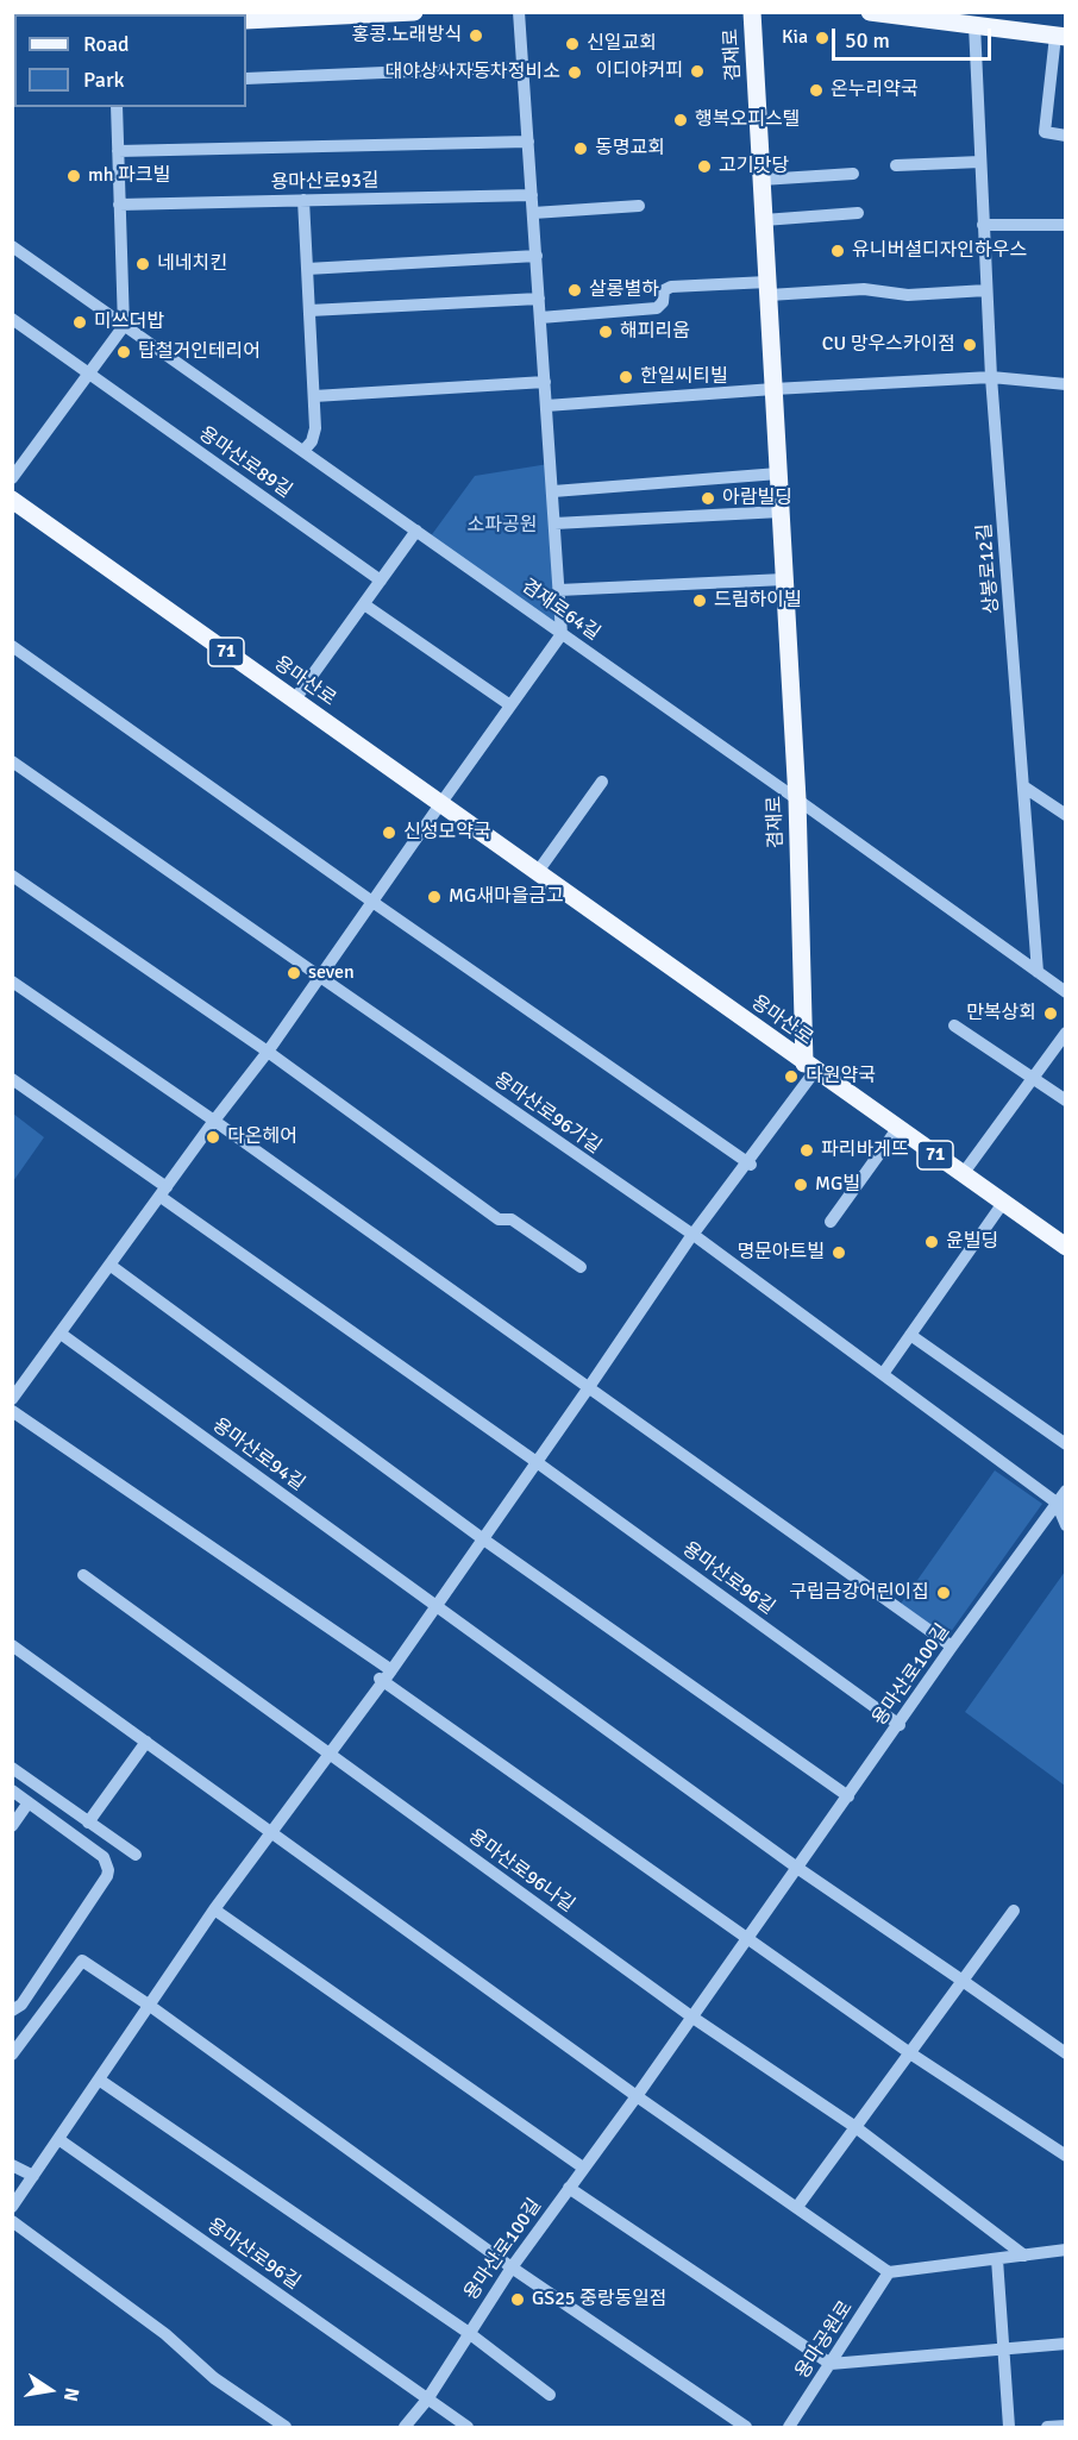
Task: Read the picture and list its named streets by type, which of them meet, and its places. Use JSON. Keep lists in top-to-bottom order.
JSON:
{
  "streets": {
    "main road": ["겸재로", "71", "용마산로"],
    "street": [
      "용마산로93길",
      "용마산로89길",
      "상봉로12길",
      "겸재로64길",
      "용마산로96가길",
      "용마산로94길",
      "용마산로96길",
      "용마산로100길",
      "용마산로96나길",
      "용마공원로"
    ]
  },
  "crossings": [
    ["겸재로", "겸재로64길"],
    ["겸재로", "용마산로"],
    ["상봉로12길", "겸재로64길"],
    ["용마산로96가길", "용마산로100길"],
    ["용마산로94길", "용마산로100길"],
    ["용마산로96길", "용마산로100길"],
    ["용마산로100길", "용마산로96나길"]
  ],
  "parks": ["소파공원"],
  "places": [
    "홍콩.노래방식",
    "Kia",
    "신일교회",
    "이디야커피",
    "대야상사자동차정비소",
    "온누리약국",
    "행복오피스텔",
    "동명교회",
    "고기맛당",
    "mh 파크빌",
    "유니버셜디자인하우스",
    "네네치킨",
    "살롱별하",
    "미쓰더밥",
    "해피리움",
    "CU 망우스카이점",
    "탑철거인테리어",
    "한일씨티빌",
    "아람빌딩",
    "드림하이빌",
    "신성모약국",
    "MG새마을금고",
    "seven",
    "만복상회",
    "다원약국",
    "다온헤어",
    "파리바게뜨",
    "MG빌",
    "윤빌딩",
    "명문아트빌",
    "구립금강어린이집",
    "GS25 중랑동일점"
  ],
  "legend": ["Road", "Park"],
  "scale_bar": "50 m",
  "north": "right"
}
